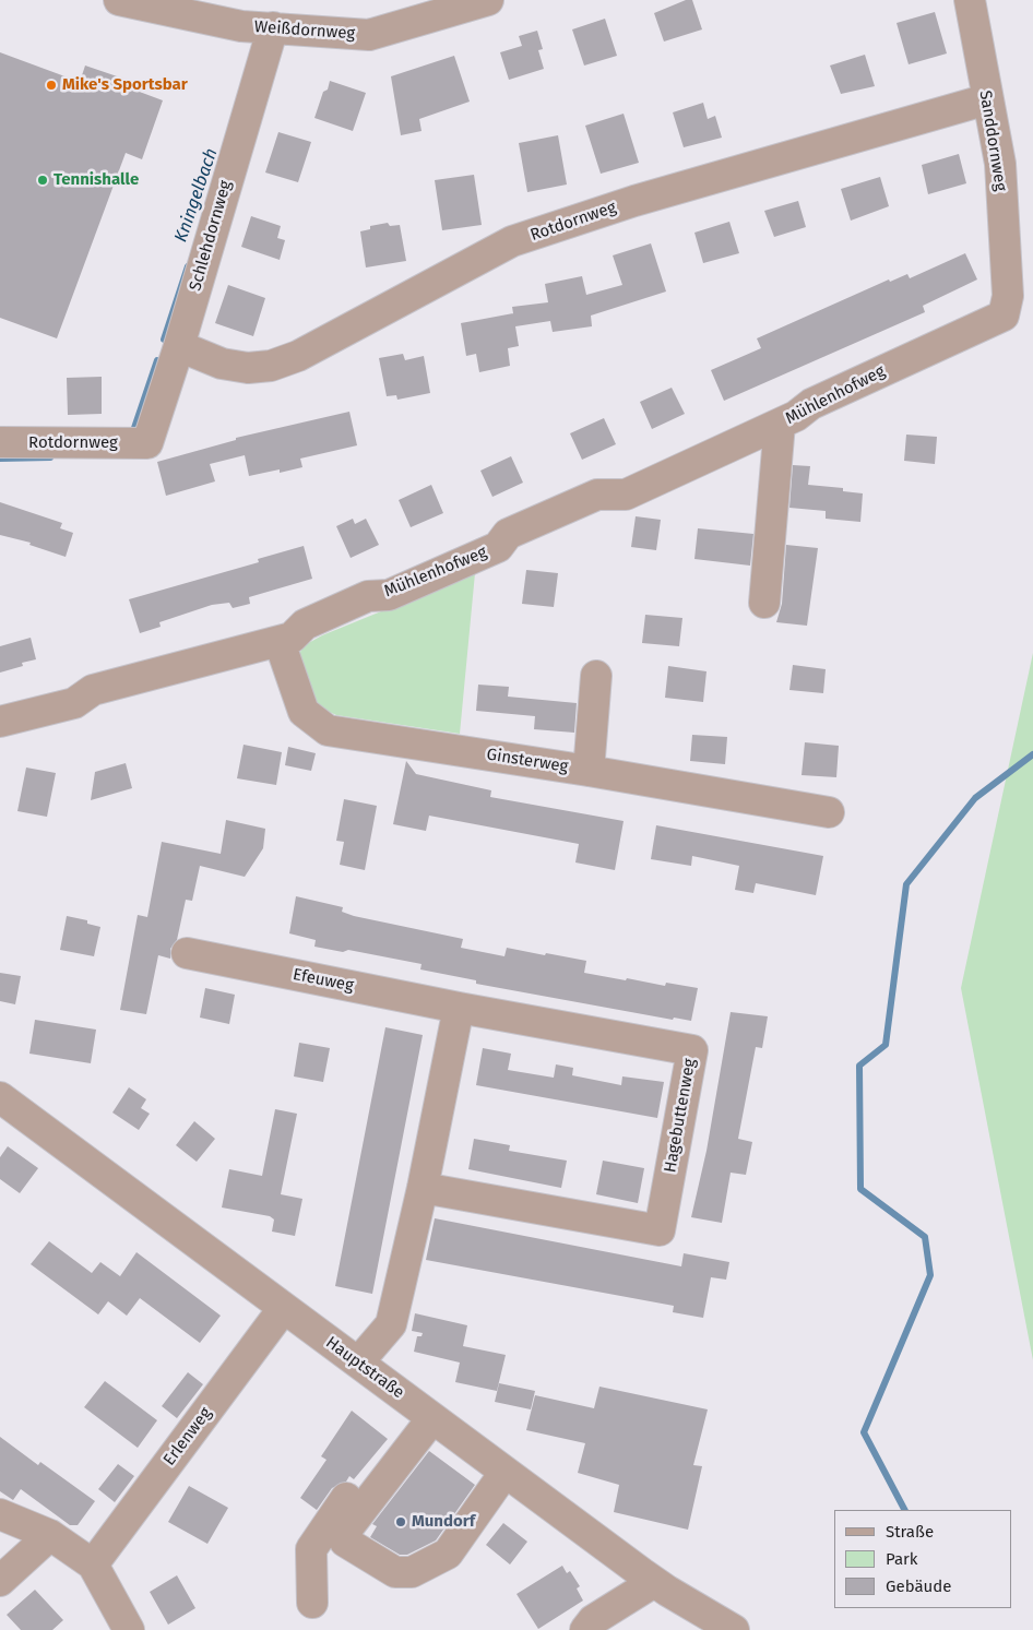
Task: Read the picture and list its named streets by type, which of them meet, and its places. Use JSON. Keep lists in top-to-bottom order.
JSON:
{
  "streets": {
    "street": [
      "Weißdornweg",
      "Sanddornweg",
      "Rotdornweg",
      "Schlehdornweg",
      "Mühlenhofweg",
      "Ginsterweg",
      "Efeuweg",
      "Hagebuttenweg",
      "Hauptstraße",
      "Erlenweg"
    ]
  },
  "crossings": [
    ["Weißdornweg", "Schlehdornweg"],
    ["Sanddornweg", "Rotdornweg"],
    ["Sanddornweg", "Mühlenhofweg"],
    ["Rotdornweg", "Schlehdornweg"],
    ["Mühlenhofweg", "Ginsterweg"],
    ["Efeuweg", "Hagebuttenweg"],
    ["Hauptstraße", "Erlenweg"]
  ],
  "water": ["Kningelbach"],
  "places": ["Mike's Sportsbar", "Tennishalle", "Mundorf"],
  "legend": ["Straße", "Park", "Gebäude"]
}
